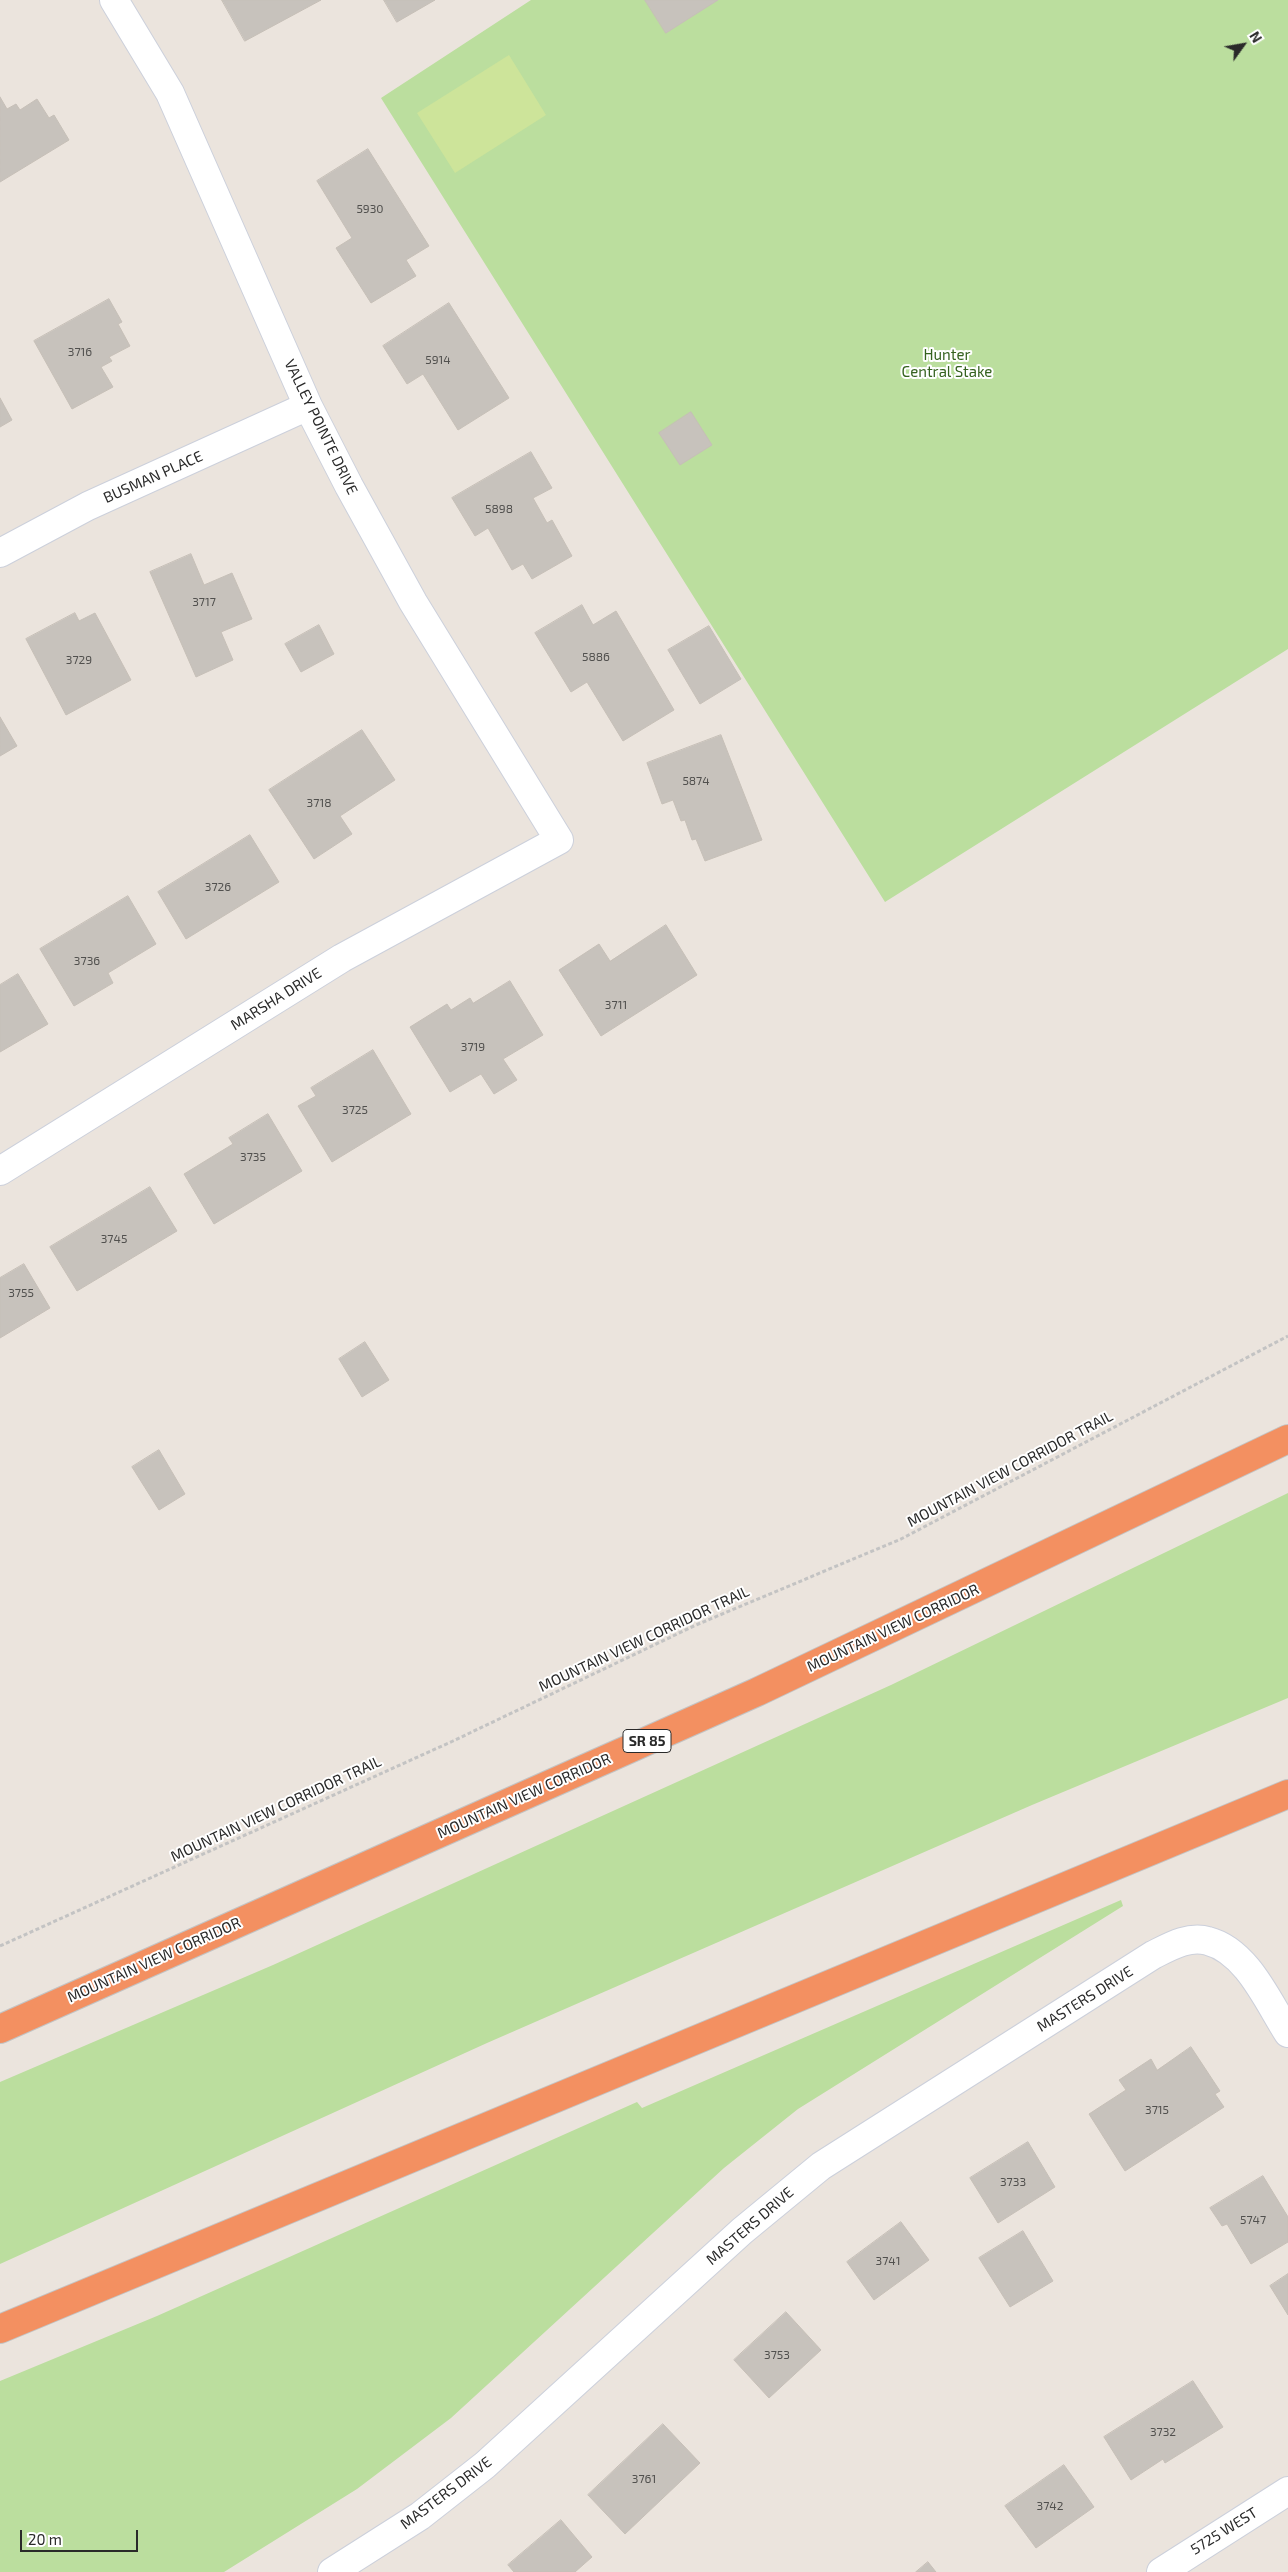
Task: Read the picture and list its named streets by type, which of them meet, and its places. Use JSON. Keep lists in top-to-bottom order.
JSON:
{
  "streets": {
    "highway": ["MOUNTAIN VIEW CORRIDOR", "SR 85"],
    "street": [
      "VALLEY POINTE DRIVE",
      "BUSMAN PLACE",
      "MARSHA DRIVE",
      "MASTERS DRIVE",
      "5725 WEST"
    ],
    "path": ["MOUNTAIN VIEW CORRIDOR TRAIL"]
  },
  "crossings": [
    ["VALLEY POINTE DRIVE", "BUSMAN PLACE"],
    ["VALLEY POINTE DRIVE", "MARSHA DRIVE"]
  ],
  "parks": ["Hunter Central Stake"],
  "house_numbers": [
    "5930",
    "3716",
    "5914",
    "5898",
    "3717",
    "5886",
    "3729",
    "5874",
    "3718",
    "3726",
    "3736",
    "3711",
    "3719",
    "3725",
    "3735",
    "3745",
    "3755",
    "3715",
    "3733",
    "5747",
    "3741",
    "3753",
    "3732",
    "3761",
    "3742"
  ],
  "scale_bar": "20 m",
  "north": "top right"
}
